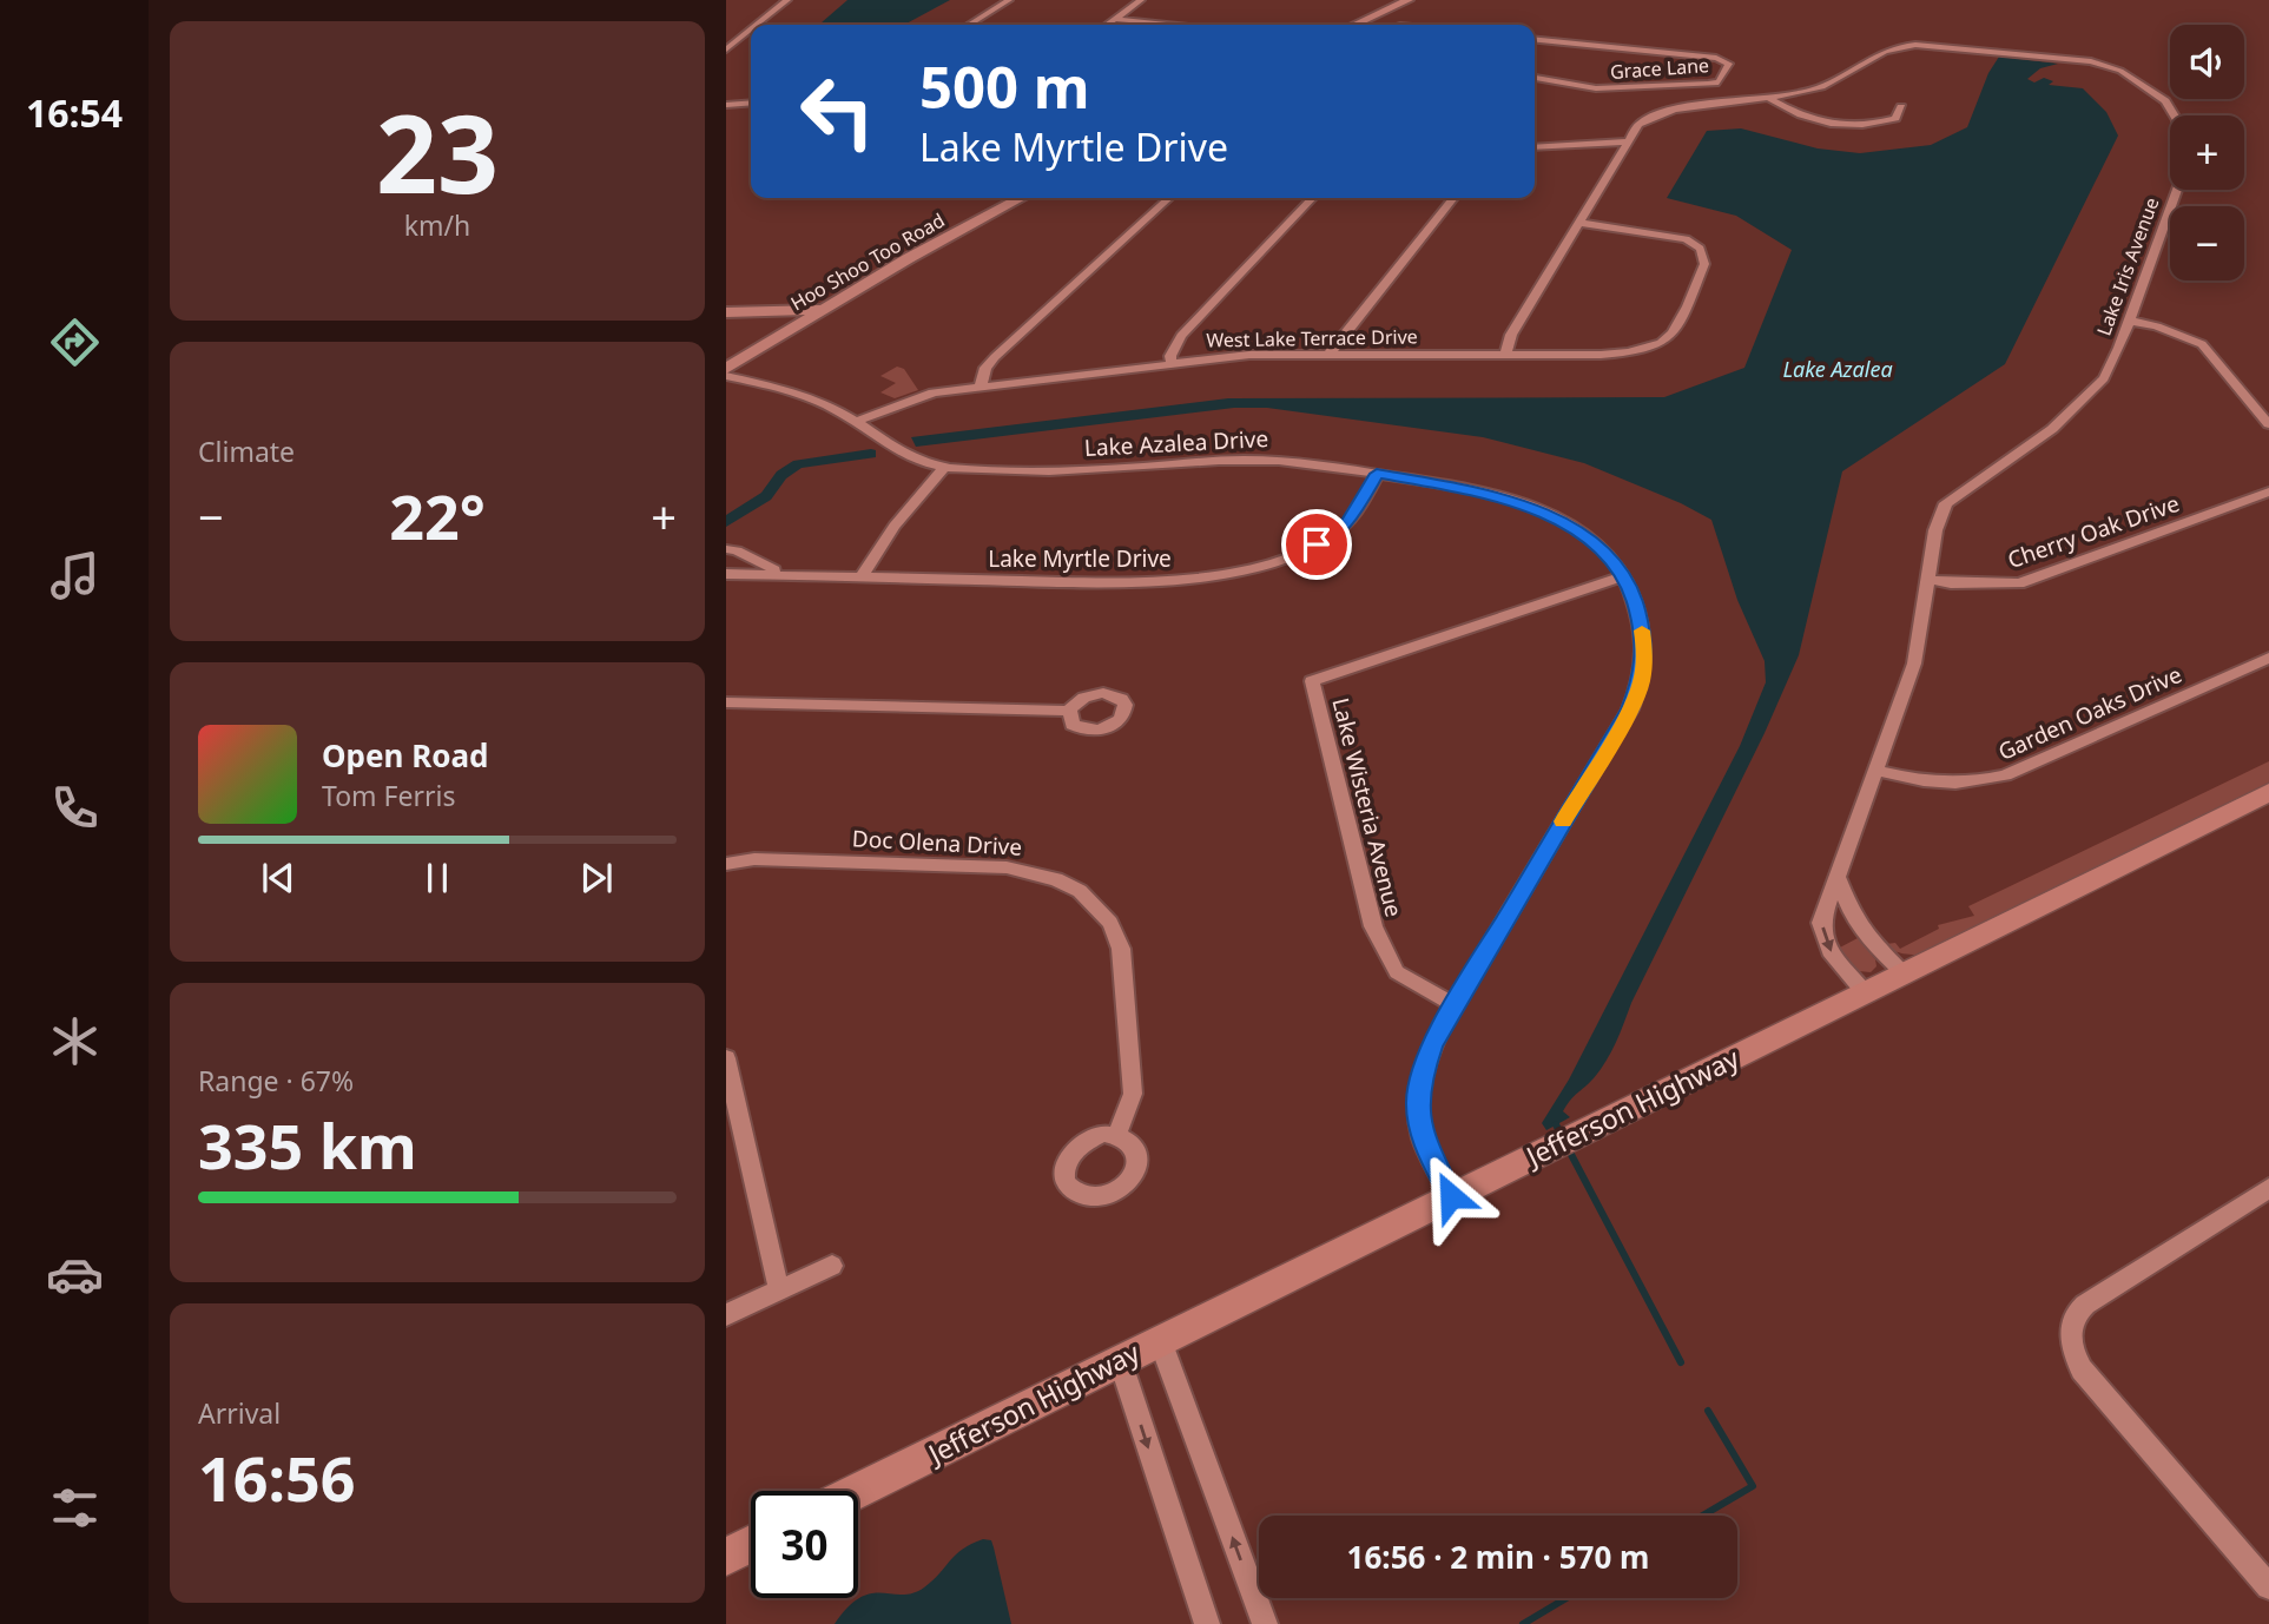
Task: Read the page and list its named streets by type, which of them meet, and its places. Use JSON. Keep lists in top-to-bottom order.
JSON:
{
  "streets": {
    "main road": ["Jefferson Highway"],
    "street": [
      "Grace Lane",
      "Hoo Shoo Too Road",
      "Lake Iris Avenue",
      "West Lake Terrace Drive",
      "Lake Azalea Drive",
      "Cherry Oak Drive",
      "Lake Myrtle Drive",
      "Garden Oaks Drive",
      "Lake Wisteria Avenue",
      "Doc Olena Drive"
    ]
  },
  "crossings": [
    ["Lake Iris Avenue", "West Lake Terrace Drive"],
    ["Lake Iris Avenue", "Cherry Oak Drive"],
    ["Lake Iris Avenue", "Garden Oaks Drive"],
    ["Lake Iris Avenue", "Jefferson Highway"],
    ["West Lake Terrace Drive", "Lake Azalea Drive"],
    ["Lake Azalea Drive", "Lake Myrtle Drive"],
    ["Lake Azalea Drive", "Lake Wisteria Avenue"],
    ["Lake Azalea Drive", "Jefferson Highway"]
  ],
  "water": ["Lake Azalea"],
  "page": {
    "tabs": "16:54",
    "tile": [
      ["23", "km/h"],
      "Climate",
      ["Range · 67%", "335 km"],
      ["Arrival", "16:56"]
    ],
    "map_buttons": ["+", "−"],
    "turn": ["500 m", "Lake Myrtle Drive"],
    "heat": ["−", "22°", "+"],
    "song": ["Open Road", "Tom Ferris"],
    "limit": "30",
    "trip": "16:56 · 2 min · 570 m"
  }
}
